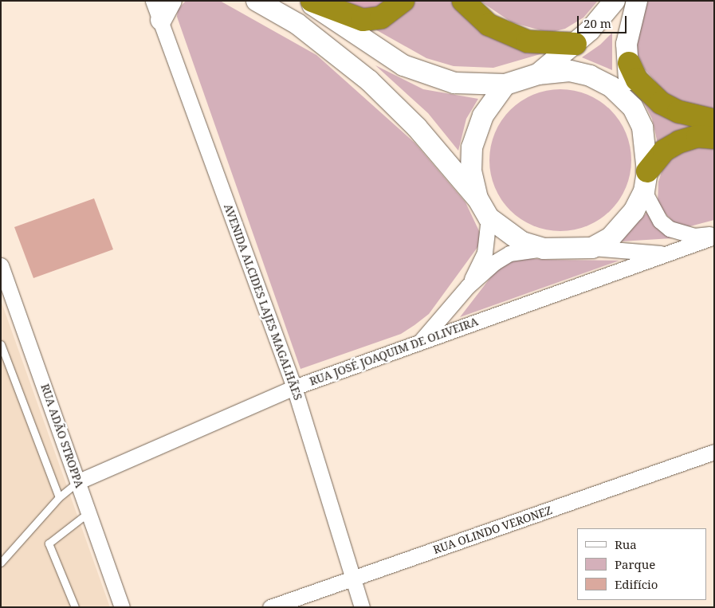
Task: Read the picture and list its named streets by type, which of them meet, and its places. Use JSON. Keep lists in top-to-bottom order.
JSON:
{
  "streets": {
    "street": [
      "AVENIDA ALCIDES LAJES MAGALHÃES",
      "RUA JOSÉ JOAQUIM DE OLIVEIRA",
      "RUA ADÃO STROPPA",
      "RUA OLINDO VERONEZ"
    ]
  },
  "crossings": [
    ["AVENIDA ALCIDES LAJES MAGALHÃES", "RUA JOSÉ JOAQUIM DE OLIVEIRA"],
    ["AVENIDA ALCIDES LAJES MAGALHÃES", "RUA OLINDO VERONEZ"],
    ["RUA JOSÉ JOAQUIM DE OLIVEIRA", "RUA ADÃO STROPPA"]
  ],
  "legend": ["Rua", "Parque", "Edifício"],
  "scale_bar": "20 m"
}
